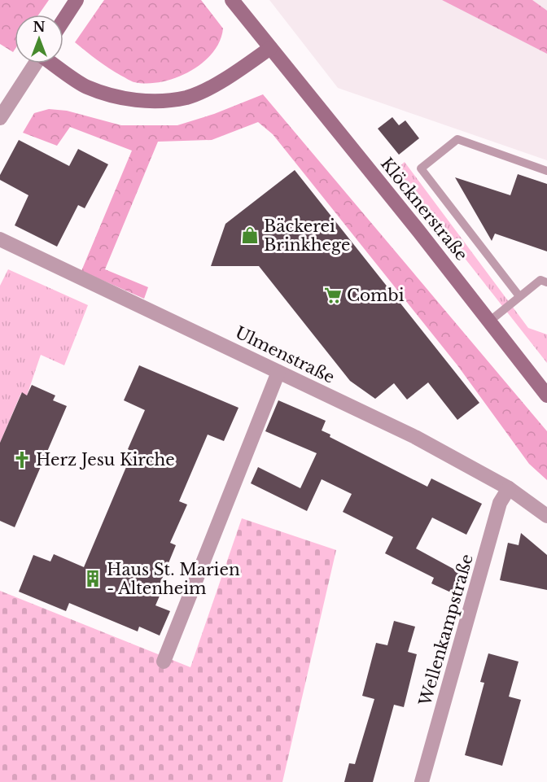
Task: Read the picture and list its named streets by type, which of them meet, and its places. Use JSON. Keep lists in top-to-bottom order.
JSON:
{
  "streets": {
    "main road": ["Klöcknerstraße"],
    "street": ["Ulmenstraße", "Wellenkampstraße"]
  },
  "crossings": [
    ["Ulmenstraße", "Wellenkampstraße"]
  ],
  "places": {
    "shop": ["Bäckerei Brinkhege"],
    "supermarket": ["Combi"],
    "church": ["Herz Jesu Kirche"],
    "building": ["Haus St. Marien - Altenheim"]
  },
  "north": "top"
}
